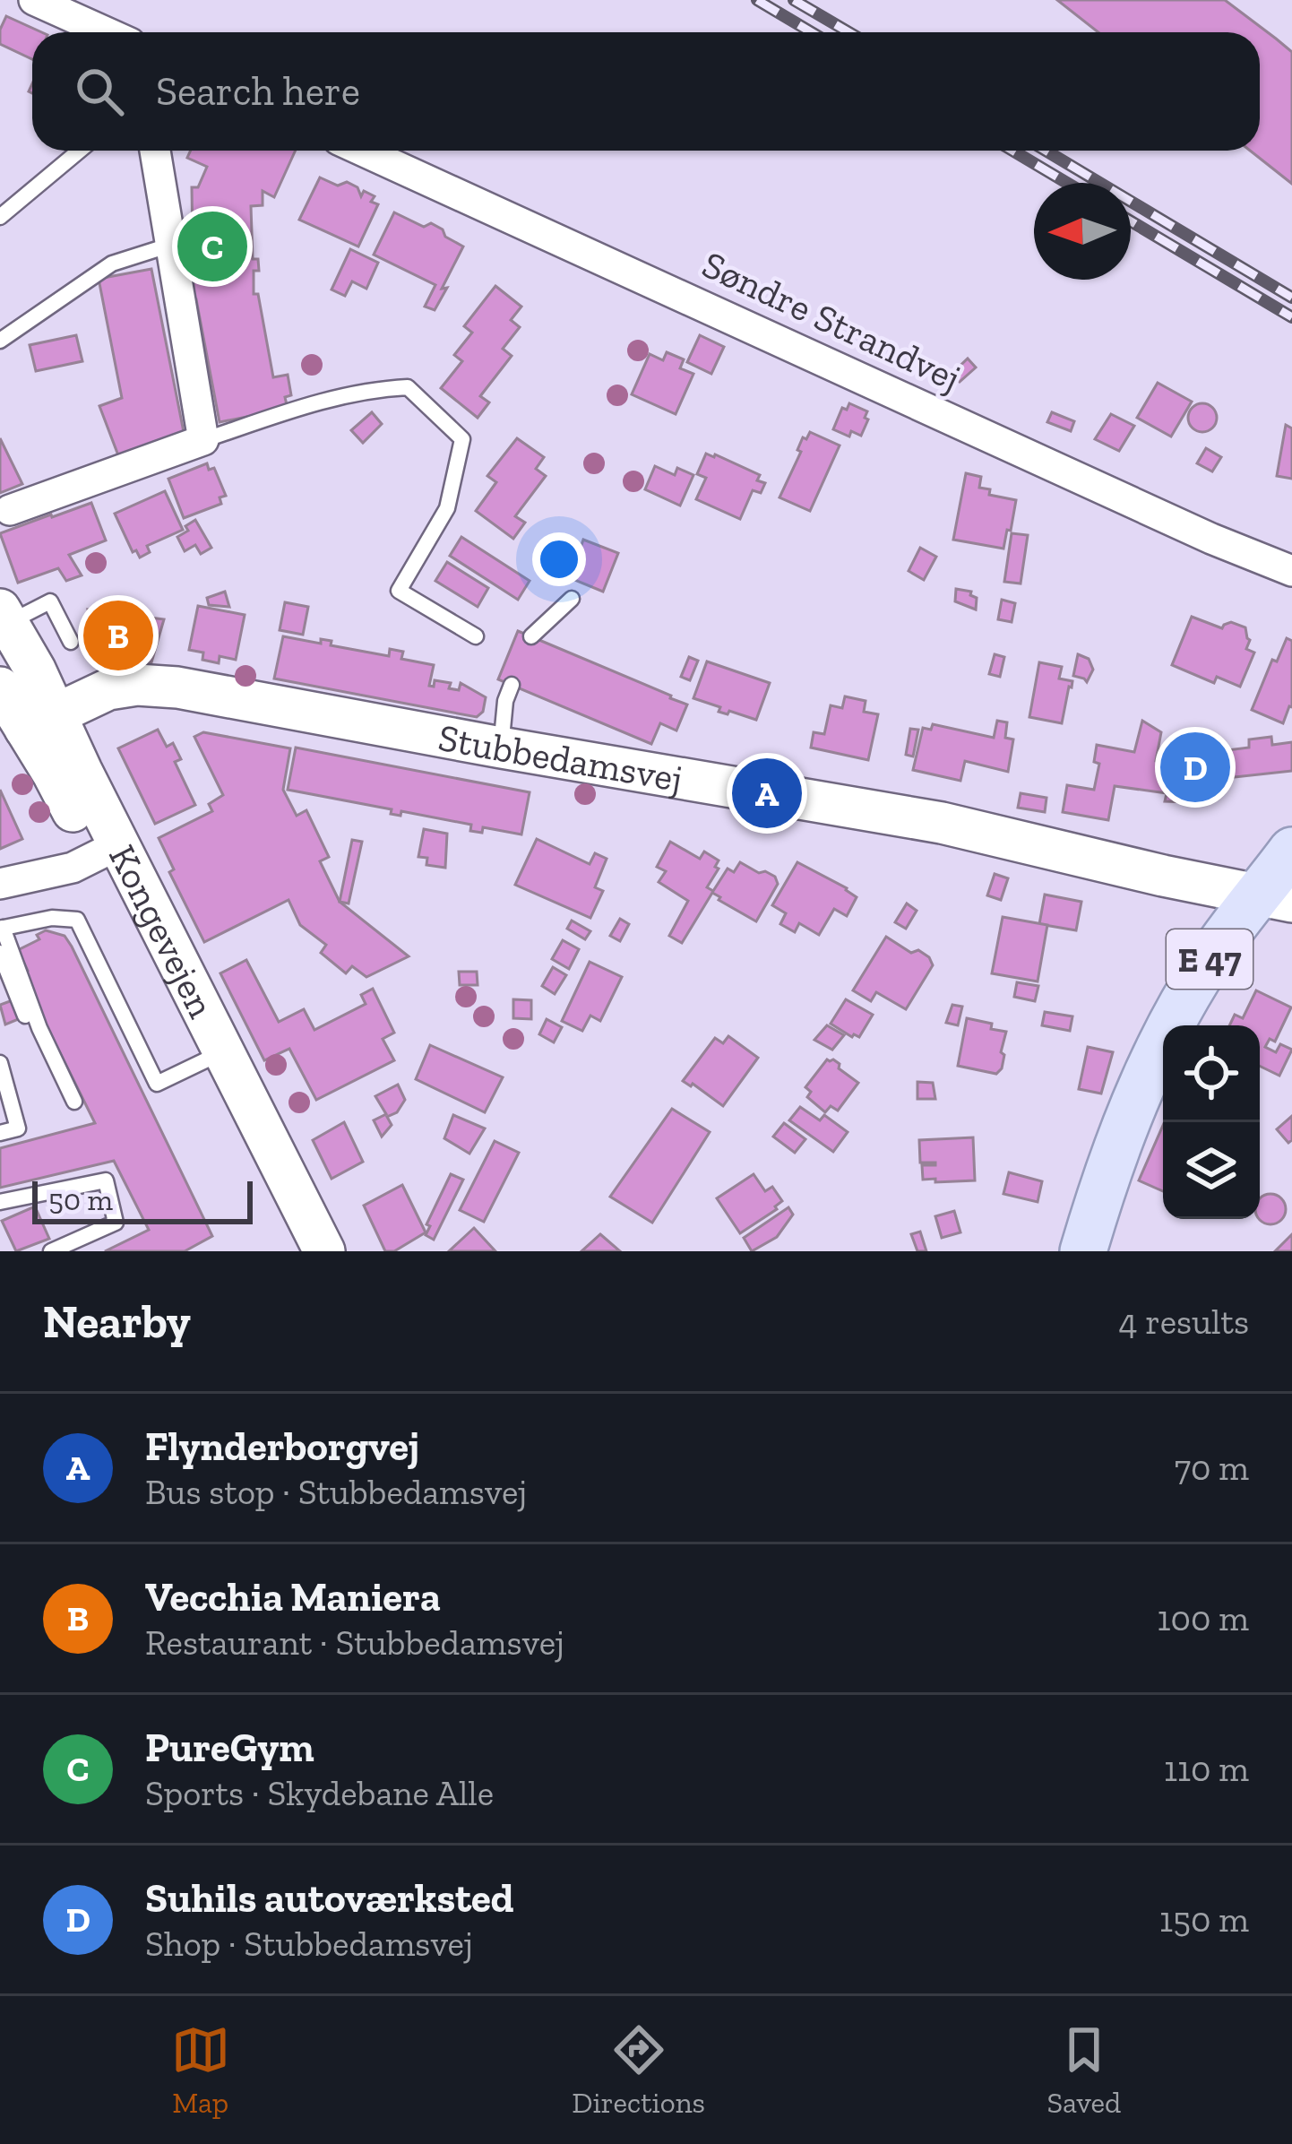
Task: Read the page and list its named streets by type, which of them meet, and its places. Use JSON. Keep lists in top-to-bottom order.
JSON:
{
  "streets": {
    "main road": ["E 47"],
    "street": ["Søndre Strandvej", "Stubbedamsvej", "Kongevejen"]
  },
  "crossings": [
    ["Stubbedamsvej", "Kongevejen"],
    ["Stubbedamsvej", "E 47"]
  ],
  "scale_bar": "50 m",
  "north": "left",
  "page": {
    "search": "Search here",
    "pins": [
      "C",
      "B",
      "D",
      "A"
    ],
    "scale": "50 m",
    "heading": ["Nearby", "4 results"],
    "list": [
      {
        "mark": "A",
        "name": "Flynderborgvej",
        "note": "Bus stop · Stubbedamsvej",
        "value": "70 m"
      },
      {
        "mark": "B",
        "name": "Vecchia Maniera",
        "note": "Restaurant · Stubbedamsvej",
        "value": "100 m"
      },
      {
        "mark": "C",
        "name": "PureGym",
        "note": "Sports · Skydebane Alle",
        "value": "110 m"
      },
      {
        "mark": "D",
        "name": "Suhils autoværksted",
        "note": "Shop · Stubbedamsvej",
        "value": "150 m"
      }
    ],
    "nav": ["Map", "Directions", "Saved"]
  }
}
